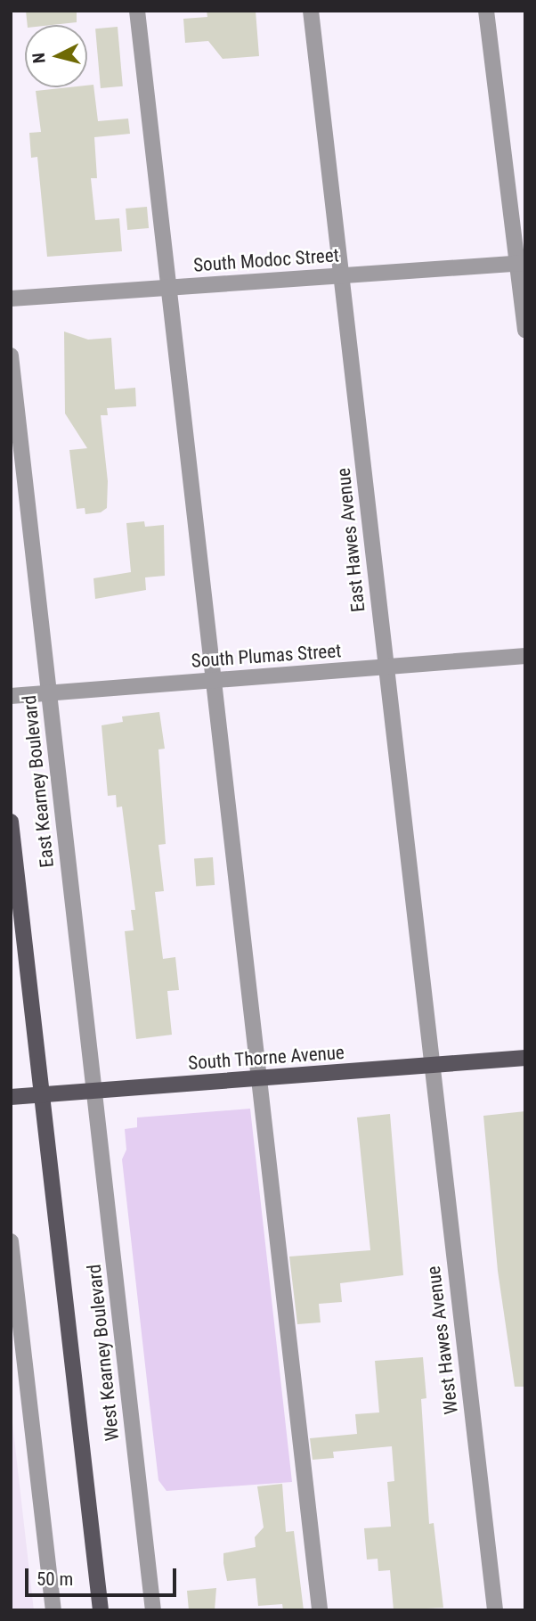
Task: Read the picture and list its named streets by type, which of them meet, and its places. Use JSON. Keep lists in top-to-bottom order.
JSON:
{
  "streets": {
    "main road": ["East Kearney Boulevard", "South Thorne Avenue", "West Kearney Boulevard"],
    "street": [
      "South Modoc Street",
      "East Hawes Avenue",
      "South Plumas Street",
      "West Hawes Avenue"
    ]
  },
  "crossings": [
    ["South Modoc Street", "East Hawes Avenue"],
    ["East Hawes Avenue", "South Plumas Street"],
    ["East Hawes Avenue", "South Thorne Avenue"],
    ["East Hawes Avenue", "West Hawes Avenue"],
    ["South Plumas Street", "East Kearney Boulevard"],
    ["East Kearney Boulevard", "South Thorne Avenue"],
    ["East Kearney Boulevard", "West Kearney Boulevard"],
    ["South Thorne Avenue", "West Hawes Avenue"],
    ["South Thorne Avenue", "West Kearney Boulevard"]
  ],
  "scale_bar": "50 m",
  "north": "left"
}
